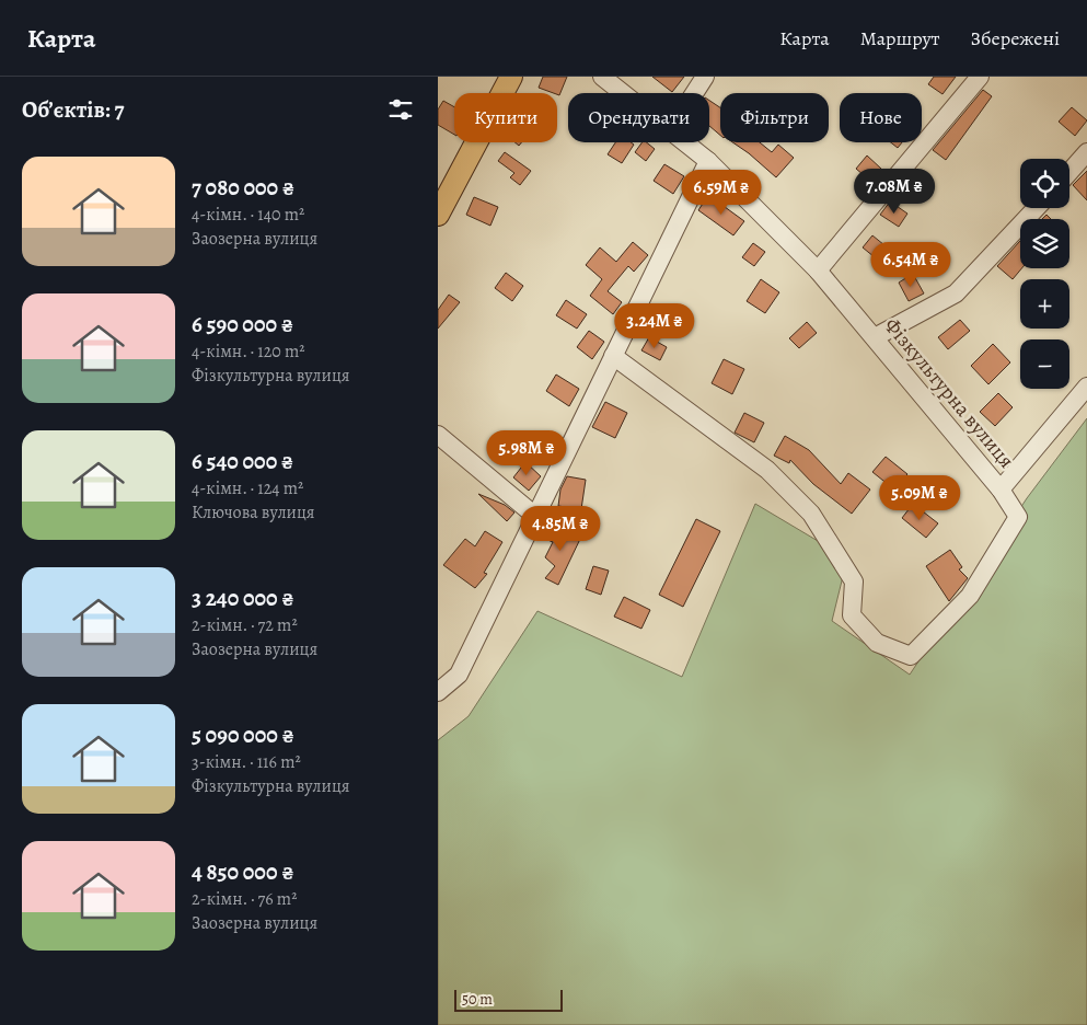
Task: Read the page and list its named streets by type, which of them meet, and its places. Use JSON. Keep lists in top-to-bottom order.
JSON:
{
  "streets": {
    "street": ["Фізкультурна вулиця"]
  },
  "scale_bar": "50 m",
  "page": {
    "header": "Карта",
    "nav": ["Карта", "Маршрут", "Збережені"],
    "heading": "Об’єктів: 7",
    "chip": [
      "Купити",
      "Орендувати",
      "Фільтри",
      "Нове"
    ],
    "list": [
      {
        "name": "7 080 000 ₴",
        "note": "4-кімн. · 140 m² · Заозерна вулиця"
      },
      {
        "name": "6 590 000 ₴",
        "note": "4-кімн. · 120 m² · Фізкультурна вулиця"
      },
      {
        "name": "6 540 000 ₴",
        "note": "4-кімн. · 124 m² · Ключова вулиця"
      },
      {
        "name": "3 240 000 ₴",
        "note": "2-кімн. · 72 m² · Заозерна вулиця"
      },
      {
        "name": "5 090 000 ₴",
        "note": "3-кімн. · 116 m² · Фізкультурна вулиця"
      },
      {
        "name": "4 850 000 ₴",
        "note": "2-кімн. · 76 m² · Заозерна вулиця"
      }
    ],
    "map_buttons": ["+", "−"],
    "price": [
      "7.08M ₴",
      "6.59M ₴",
      "6.54M ₴",
      "3.24M ₴",
      "5.98M ₴",
      "5.09M ₴",
      "4.85M ₴"
    ],
    "scale": "50 m"
  }
}
